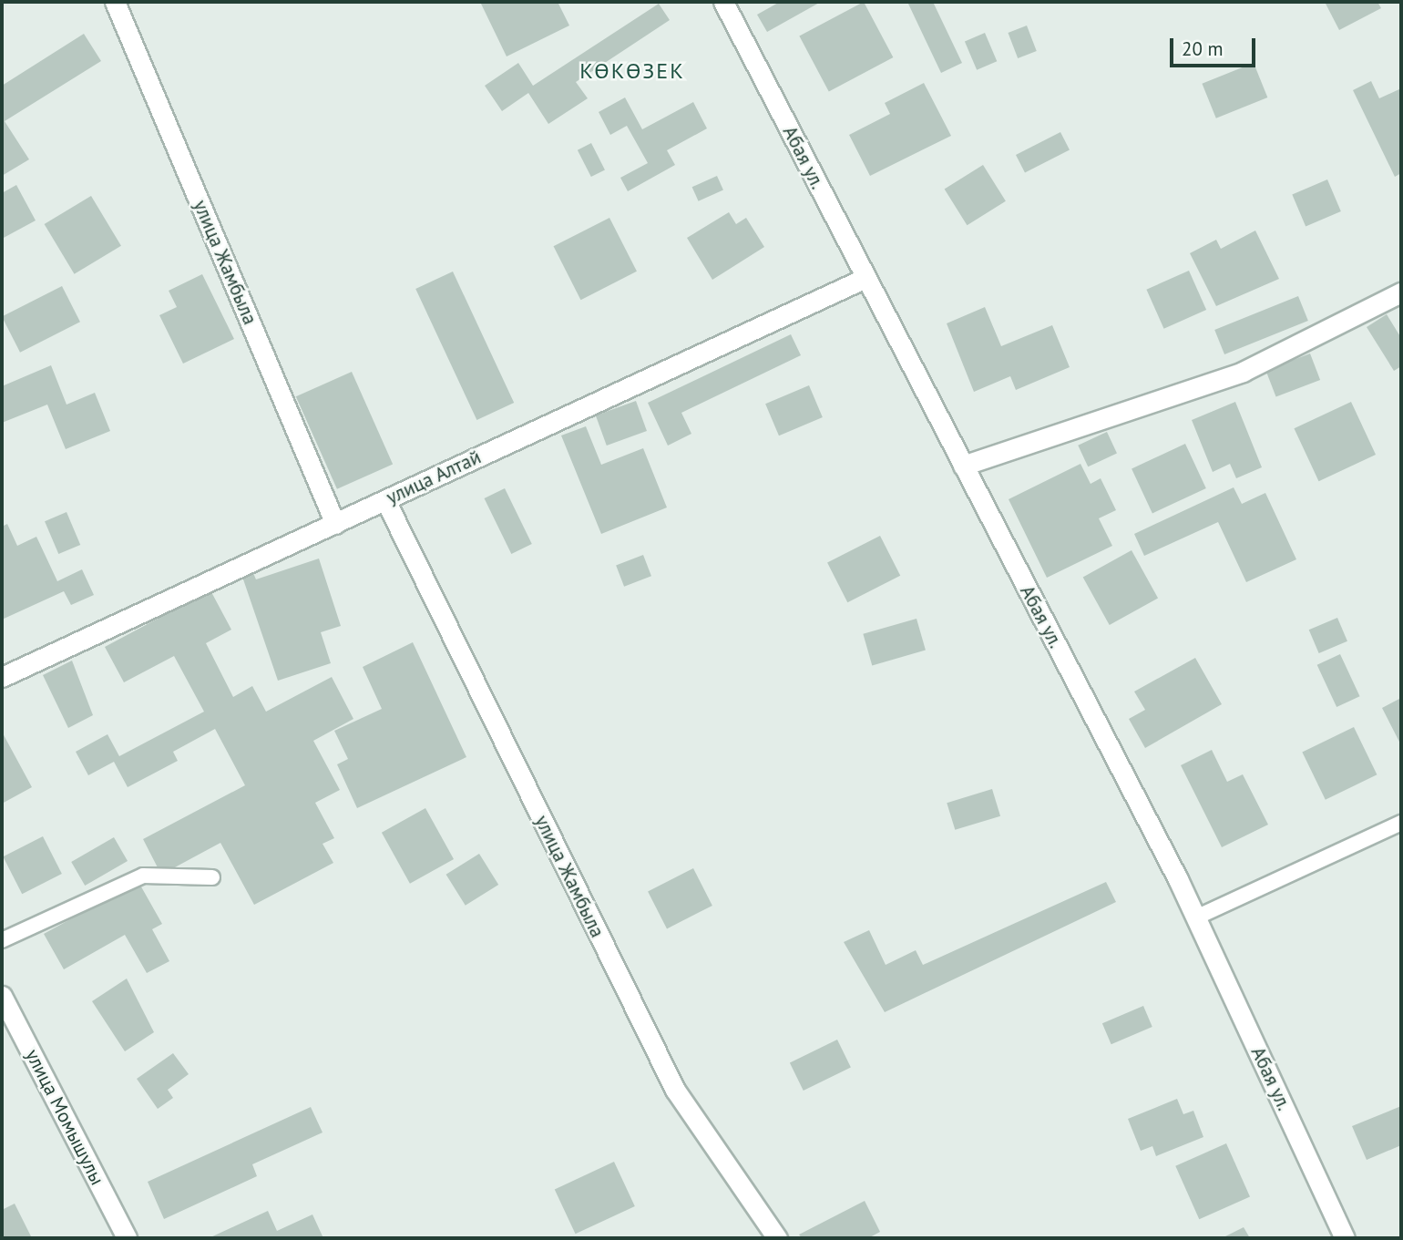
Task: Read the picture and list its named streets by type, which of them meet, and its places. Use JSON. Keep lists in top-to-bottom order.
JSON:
{
  "streets": {
    "street": [
      "Абая ул.",
      "улица Жамбыла",
      "улица Алтай",
      "улица Момышулы"
    ]
  },
  "crossings": [
    ["Абая ул.", "улица Алтай"],
    ["улица Жамбыла", "улица Алтай"]
  ],
  "districts": ["КӨКӨЗЕК"],
  "scale_bar": "20 m"
}
